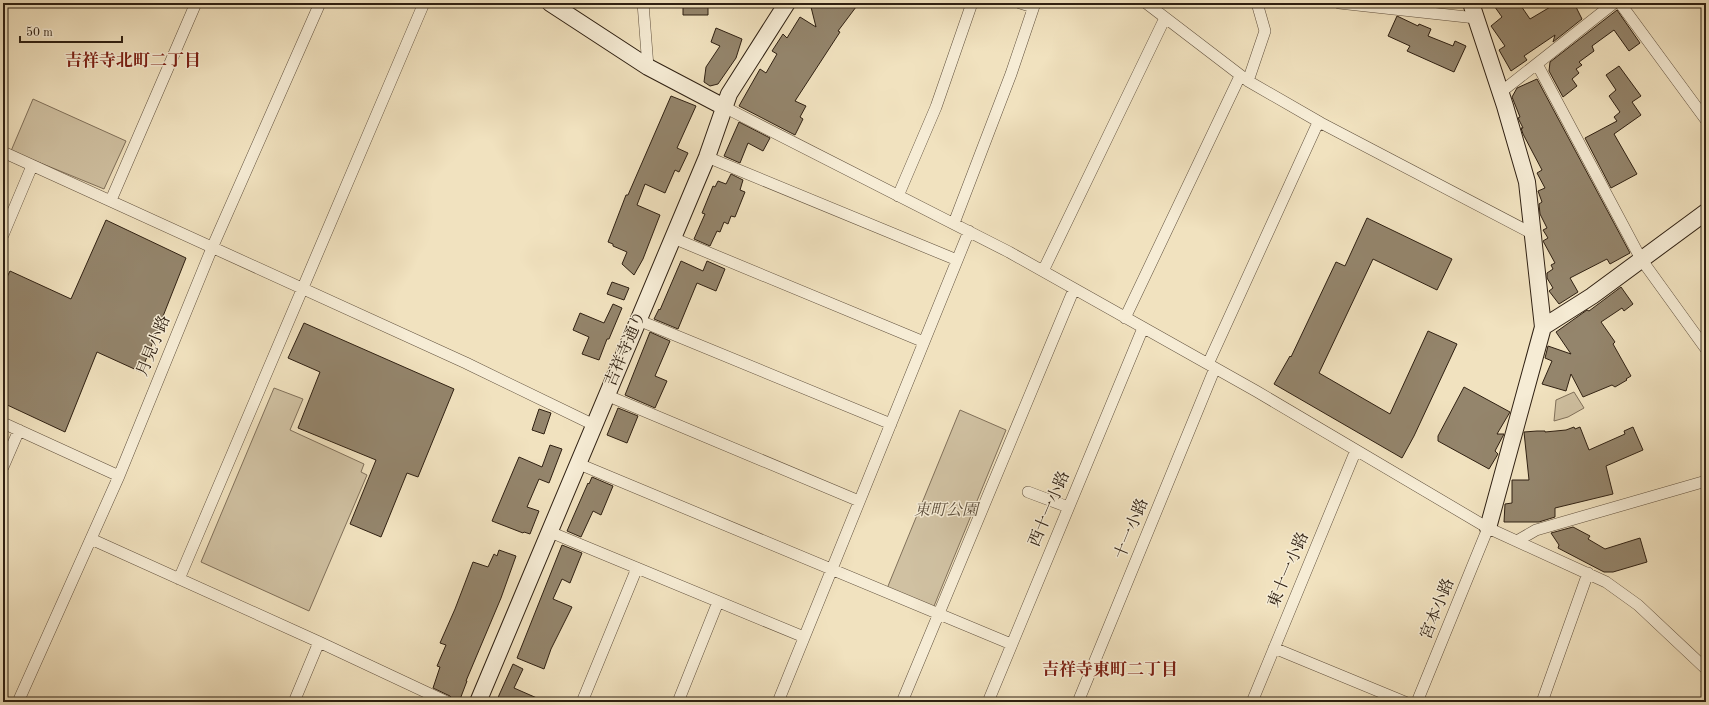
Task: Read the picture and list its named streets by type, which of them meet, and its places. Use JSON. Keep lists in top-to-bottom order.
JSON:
{
  "streets": {
    "street": [
      "月見小路",
      "吉祥寺通り",
      "西十一小路",
      "十一小路",
      "東十一小路",
      "宮本小路"
    ]
  },
  "districts": ["吉祥寺北町二丁目", "吉祥寺東町二丁目"],
  "parks": ["東町公園"],
  "scale_bar": "50 m"
}
